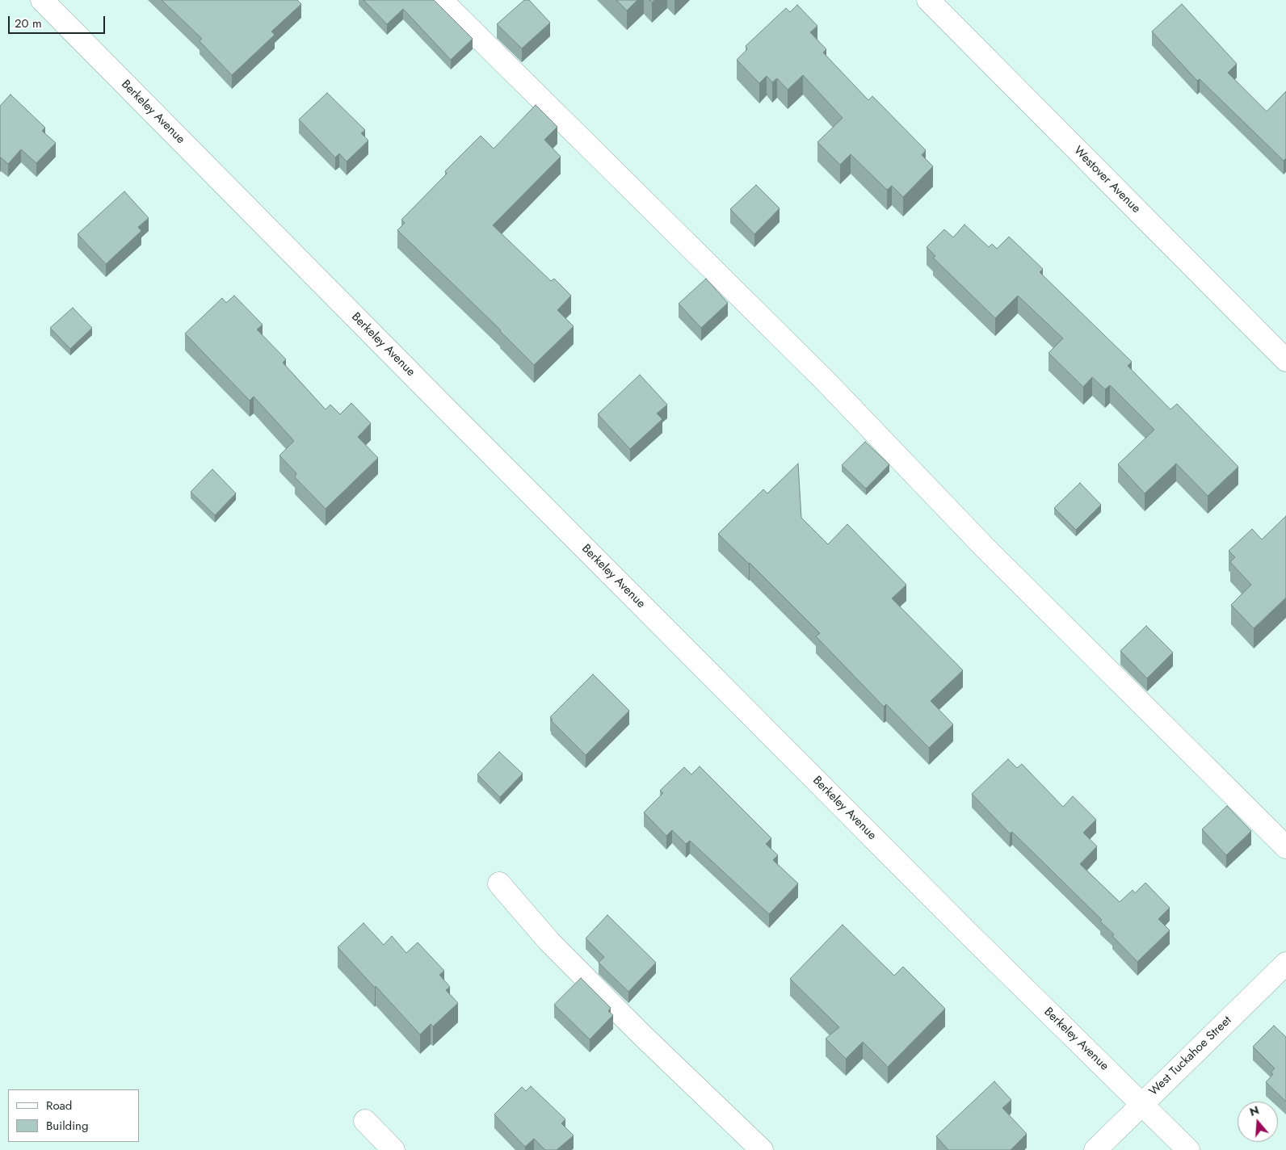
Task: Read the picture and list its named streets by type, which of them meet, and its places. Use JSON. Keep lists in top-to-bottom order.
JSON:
{
  "streets": {
    "street": ["Berkeley Avenue", "Westover Avenue", "West Tuckahoe Street"]
  },
  "crossings": [
    ["Berkeley Avenue", "West Tuckahoe Street"]
  ],
  "legend": ["Road", "Building"],
  "scale_bar": "20 m",
  "north": "top"
}
